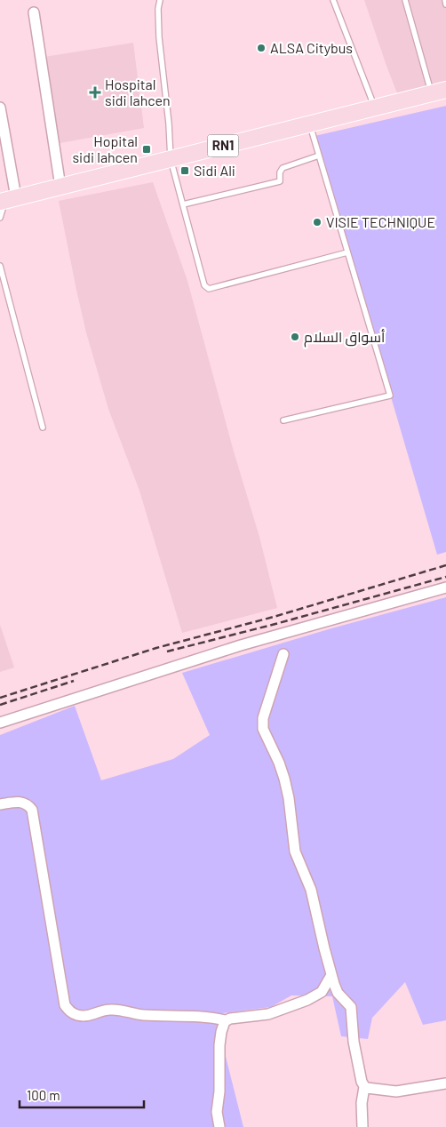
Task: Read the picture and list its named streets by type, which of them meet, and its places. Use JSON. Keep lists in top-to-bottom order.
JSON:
{
  "streets": {
    "main road": ["RN1"]
  },
  "places": {
    "other": ["ALSA Citybus", "VISIE TECHNIQUE", "أسواق السلام"],
    "health": ["Hospital sidi lahcen"],
    "transit": ["Hopital sidi lahcen", "Sidi Ali"]
  },
  "scale_bar": "100 m"
}
